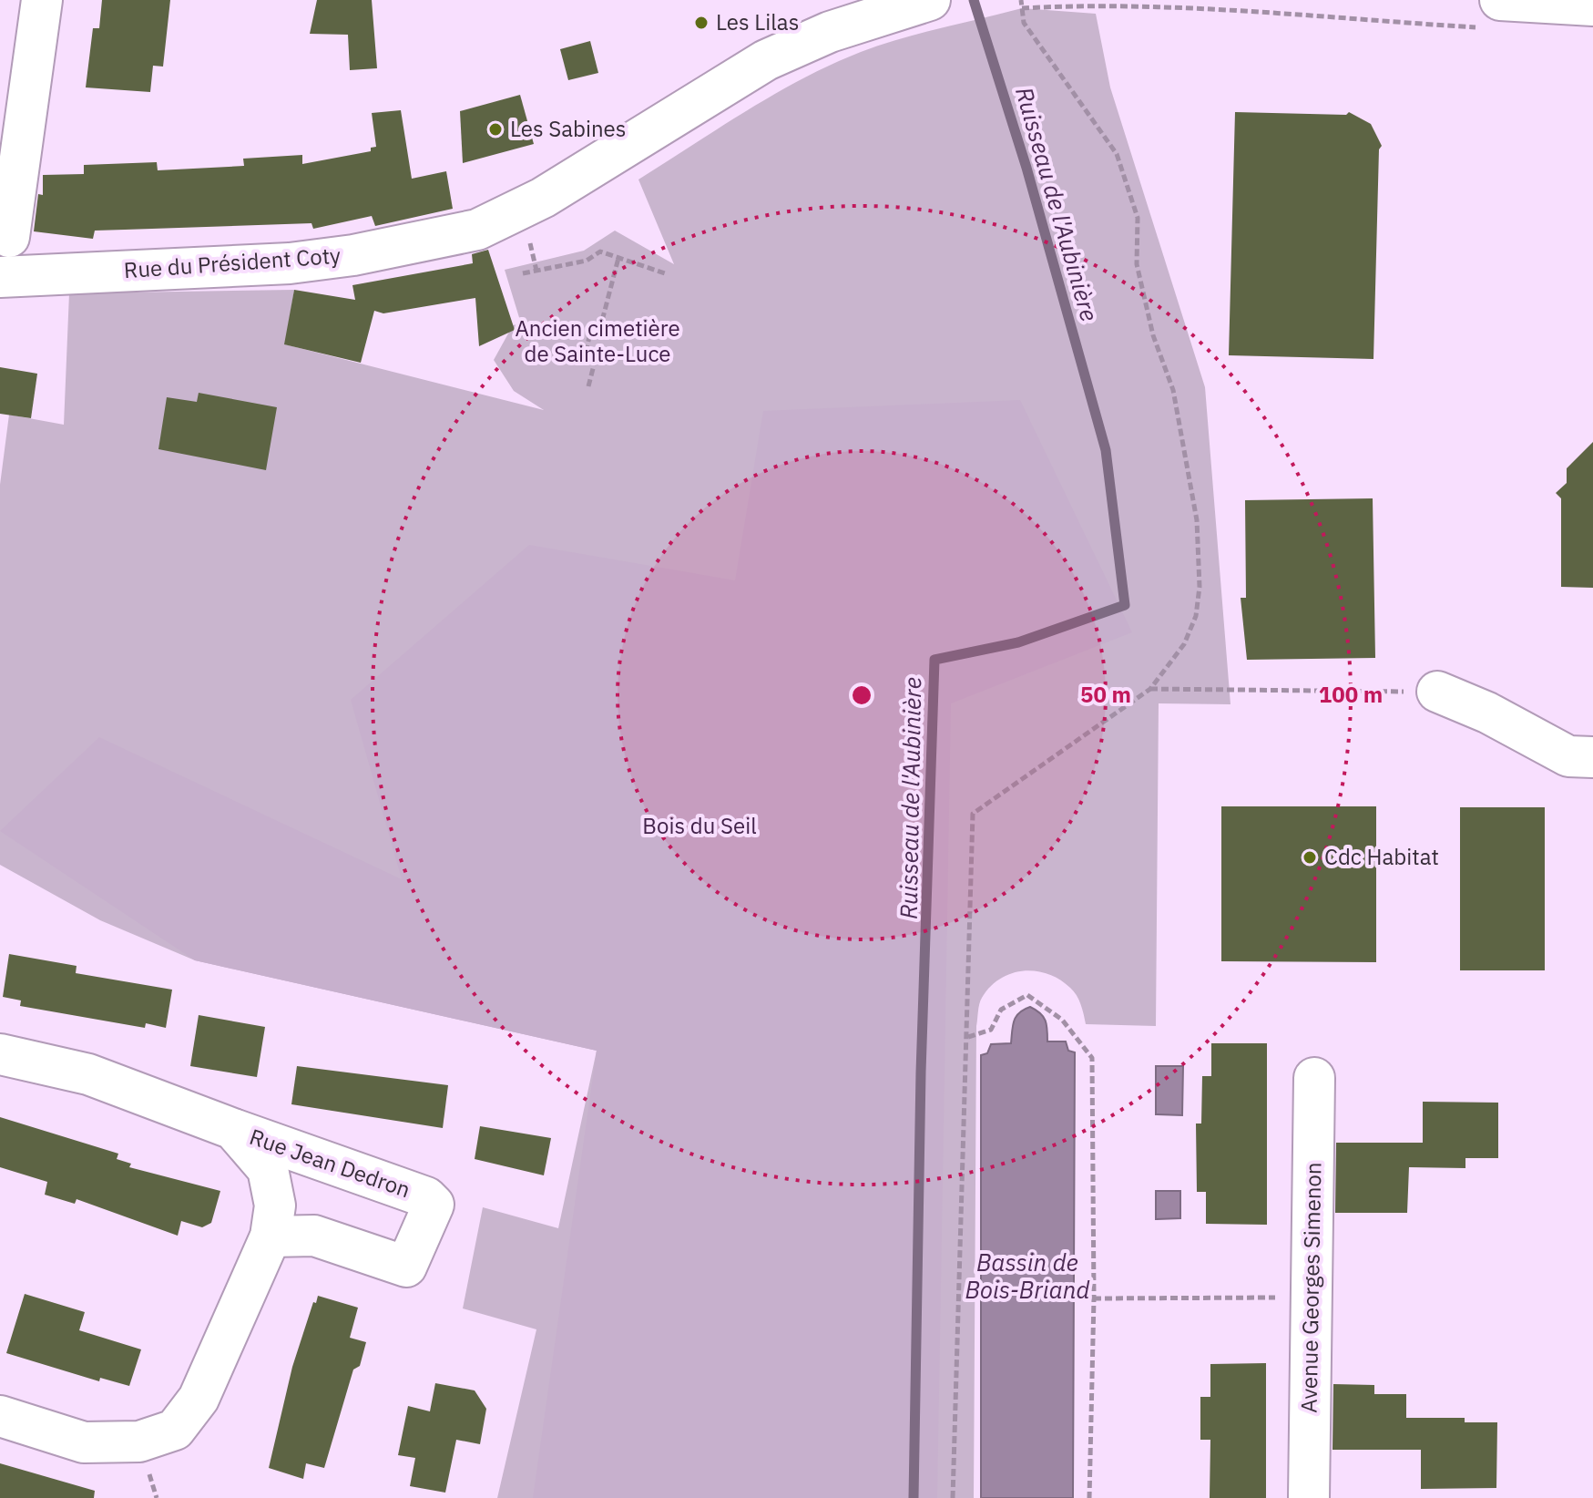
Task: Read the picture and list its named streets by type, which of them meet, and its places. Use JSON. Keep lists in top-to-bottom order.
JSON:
{
  "streets": {
    "street": ["Rue du Président Coty", "Rue Jean Dedron", "Avenue Georges Simenon"]
  },
  "water": ["Ruisseau de l'Aubinière", "Bassin de Bois-Briand"],
  "parks": ["Ancien cimetière de Sainte-Luce", "Bois du Seil"],
  "places": ["Les Lilas", "Les Sabines", "Cdc Habitat"],
  "rings": ["50 m", "100 m"]
}
